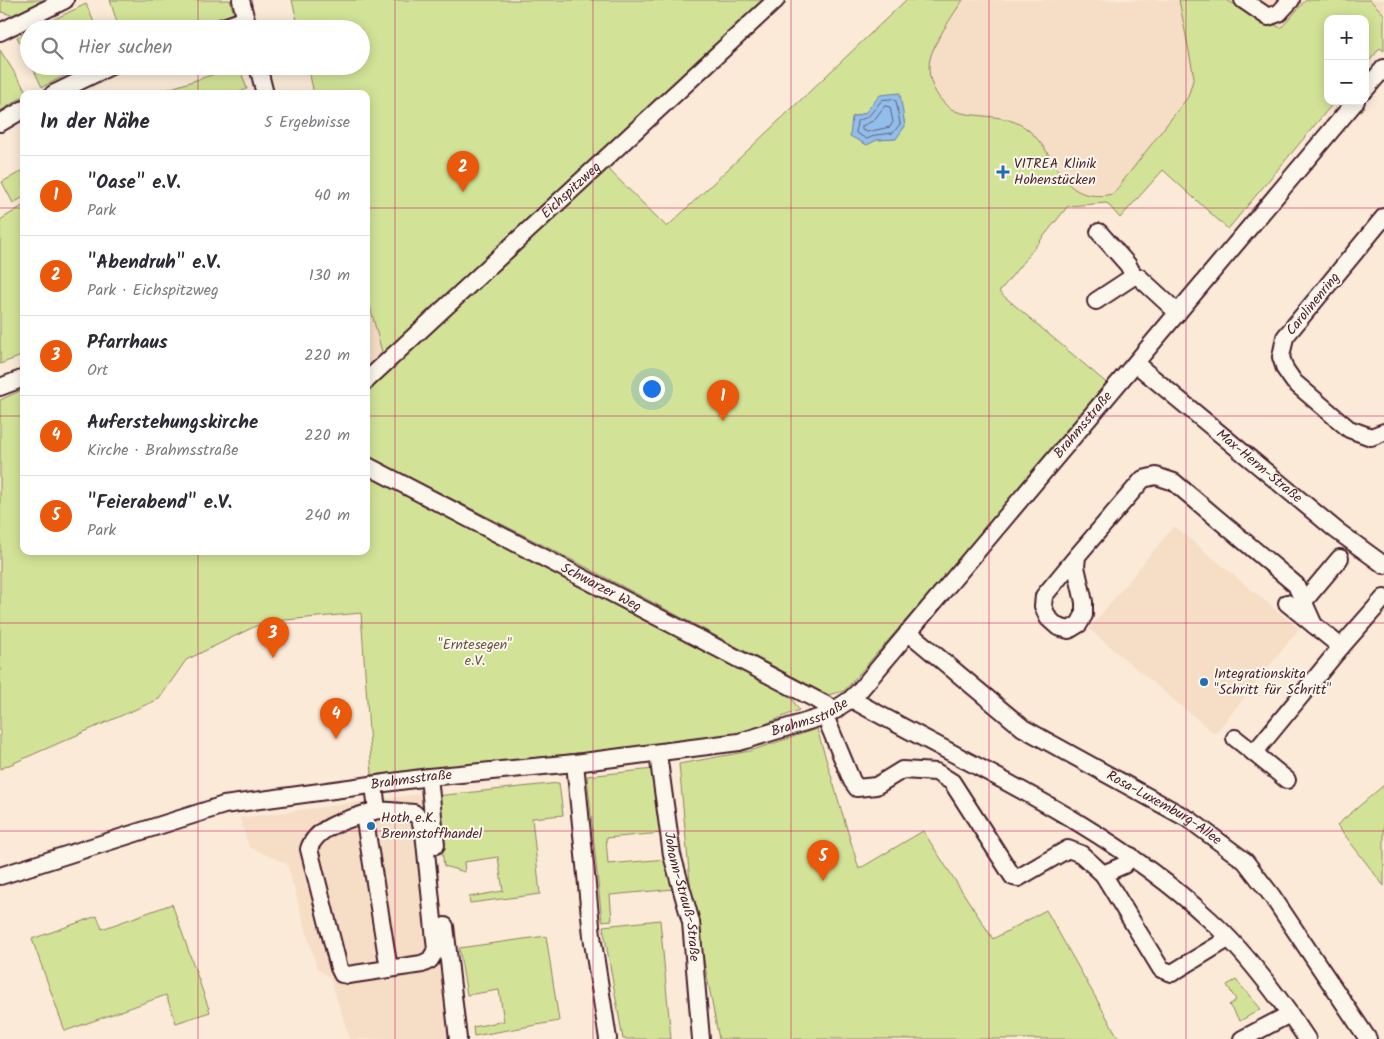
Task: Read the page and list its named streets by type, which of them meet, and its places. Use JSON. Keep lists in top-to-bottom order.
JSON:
{
  "streets": {
    "street": [
      "Eichspitzweg",
      "Carolinenring",
      "Brahmsstraße",
      "Max-Herm-Straße",
      "Schwarzer Weg",
      "Rosa-Luxemburg-Allee",
      "Johann-Strauß-Straße"
    ]
  },
  "crossings": [
    ["Brahmsstraße", "Max-Herm-Straße"],
    ["Brahmsstraße", "Schwarzer Weg"],
    ["Brahmsstraße", "Rosa-Luxemburg-Allee"],
    ["Brahmsstraße", "Johann-Strauß-Straße"]
  ],
  "parks": ["\"Erntesegen\" e.V."],
  "places": {
    "health": ["VITREA Klinik Hohenstücken"],
    "other": ["Integrationskita \"Schritt für Schritt\"", "Hoth e.K. Brennstoffhandel"]
  },
  "page": {
    "map_buttons": ["+", "−"],
    "search": "Hier suchen",
    "heading": ["In der Nähe", "5 Ergebnisse"],
    "pins": [
      "2",
      "1",
      "3",
      "4",
      "5"
    ],
    "list": [
      {
        "mark": "1",
        "name": "\"Oase\" e.V.",
        "note": "Park",
        "value": "40 m"
      },
      {
        "mark": "2",
        "name": "\"Abendruh\" e.V.",
        "note": "Park · Eichspitzweg",
        "value": "130 m"
      },
      {
        "mark": "3",
        "name": "Pfarrhaus",
        "note": "Ort",
        "value": "220 m"
      },
      {
        "mark": "4",
        "name": "Auferstehungskirche",
        "note": "Kirche · Brahmsstraße",
        "value": "220 m"
      },
      {
        "mark": "5",
        "name": "\"Feierabend\" e.V.",
        "note": "Park",
        "value": "240 m"
      }
    ]
  }
}
